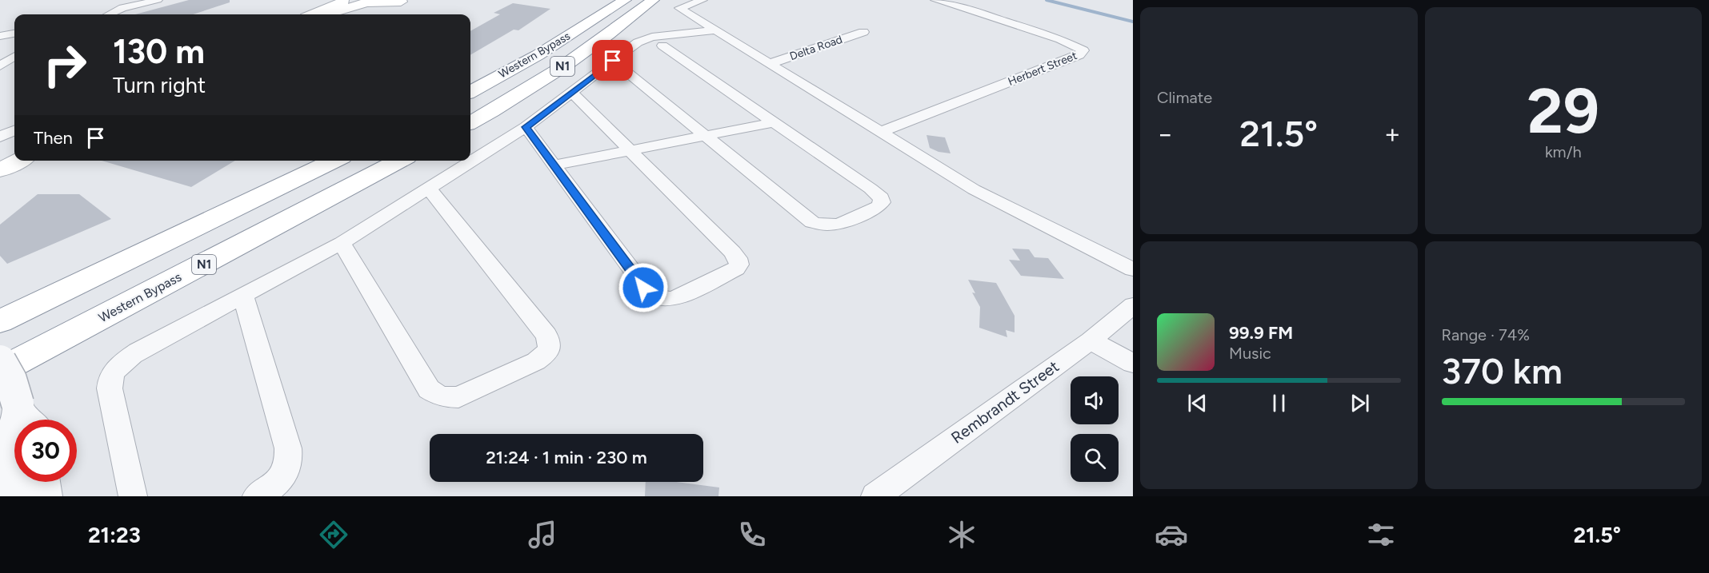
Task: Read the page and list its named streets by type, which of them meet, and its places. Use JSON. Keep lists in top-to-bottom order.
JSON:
{
  "streets": {
    "main road": ["Western Bypass", "N1"],
    "street": ["Delta Road", "Herbert Street", "Rembrandt Street"]
  },
  "page": {
    "tile": [
      "Climate",
      ["29", "km/h"],
      ["Range · 74%", "370 km"]
    ],
    "turn": ["130 m", "Turn right"],
    "heat": ["−", "21.5°", "+"],
    "then": "Then",
    "song": ["99.9 FM", "Music"],
    "limit": "30",
    "trip": "21:24 · 1 min · 230 m",
    "tabs": ["21:23", "21.5°"]
  }
}
